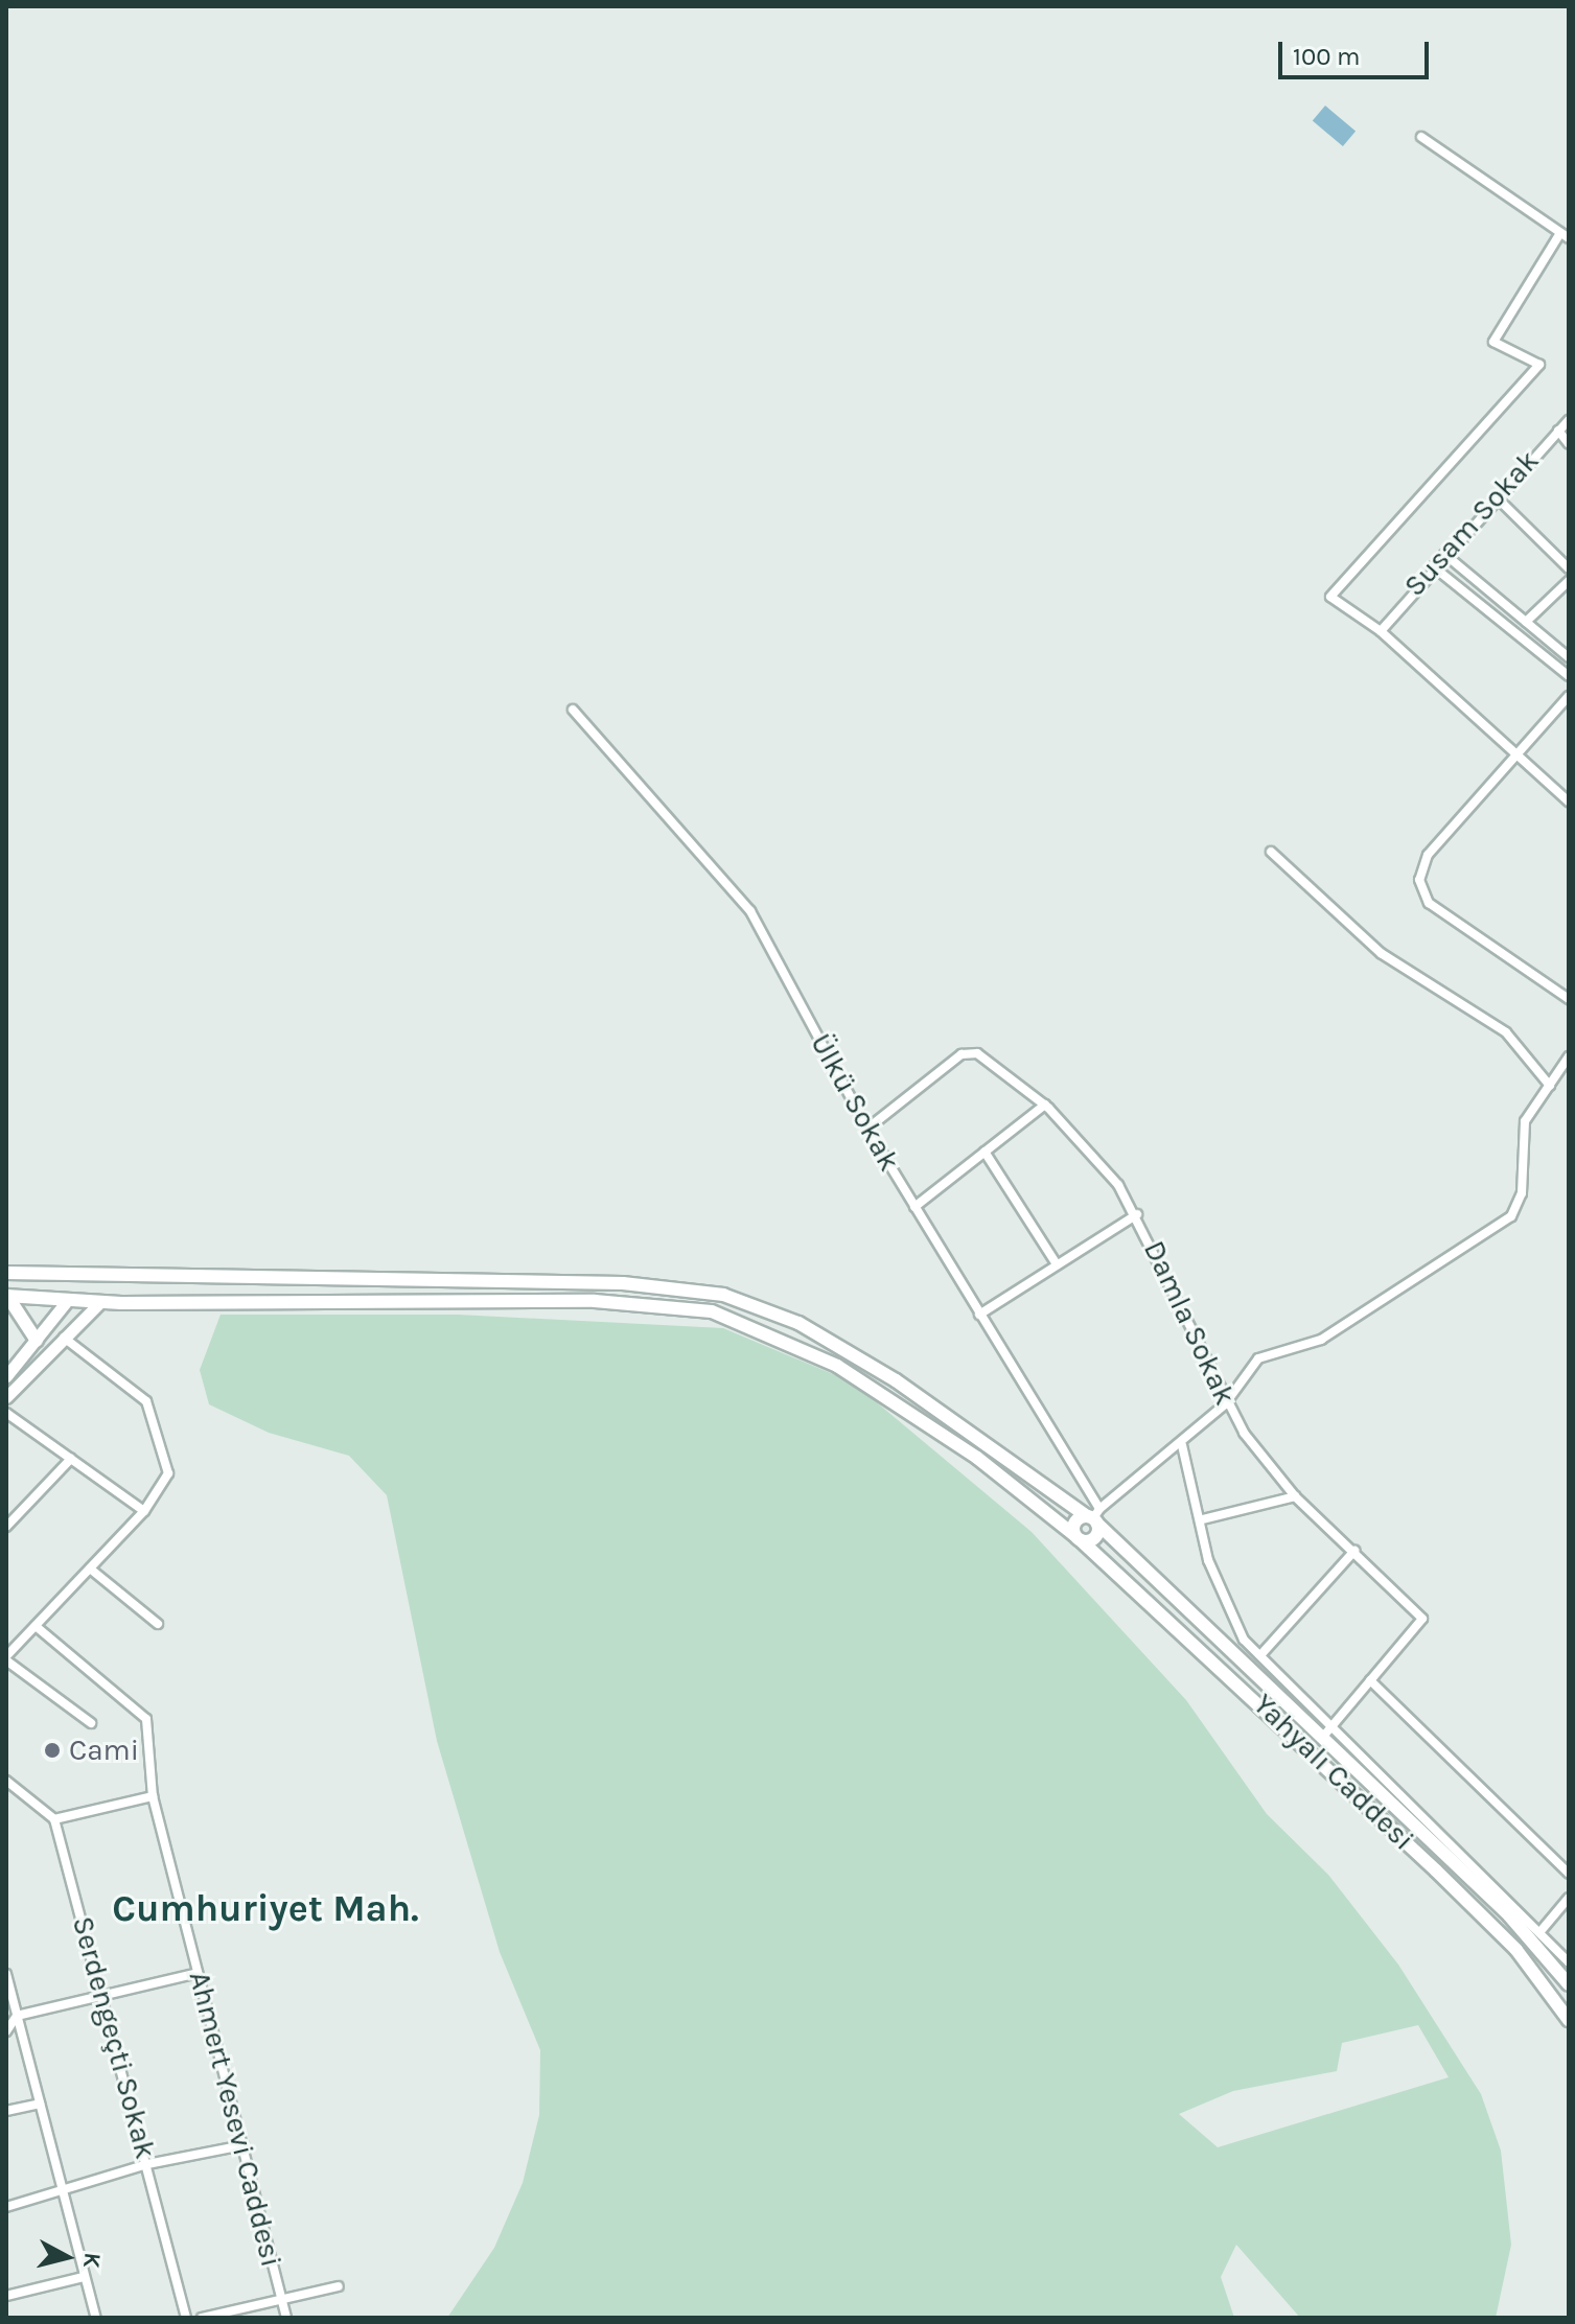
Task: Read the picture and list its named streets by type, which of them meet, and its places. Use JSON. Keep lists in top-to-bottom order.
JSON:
{
  "streets": {
    "main road": ["Yahyalı Caddesi"],
    "street": [
      "Susam Sokak",
      "Ülkü Sokak",
      "Damla Sokak",
      "Serdengeçti Sokak",
      "Ahmert Yesevi Caddesi"
    ]
  },
  "crossings": [
    ["Ülkü Sokak", "Damla Sokak"],
    ["Ülkü Sokak", "Yahyalı Caddesi"],
    ["Damla Sokak", "Yahyalı Caddesi"]
  ],
  "districts": ["Cumhuriyet Mah."],
  "places": ["Cami"],
  "scale_bar": "100 m",
  "north": "right"
}
